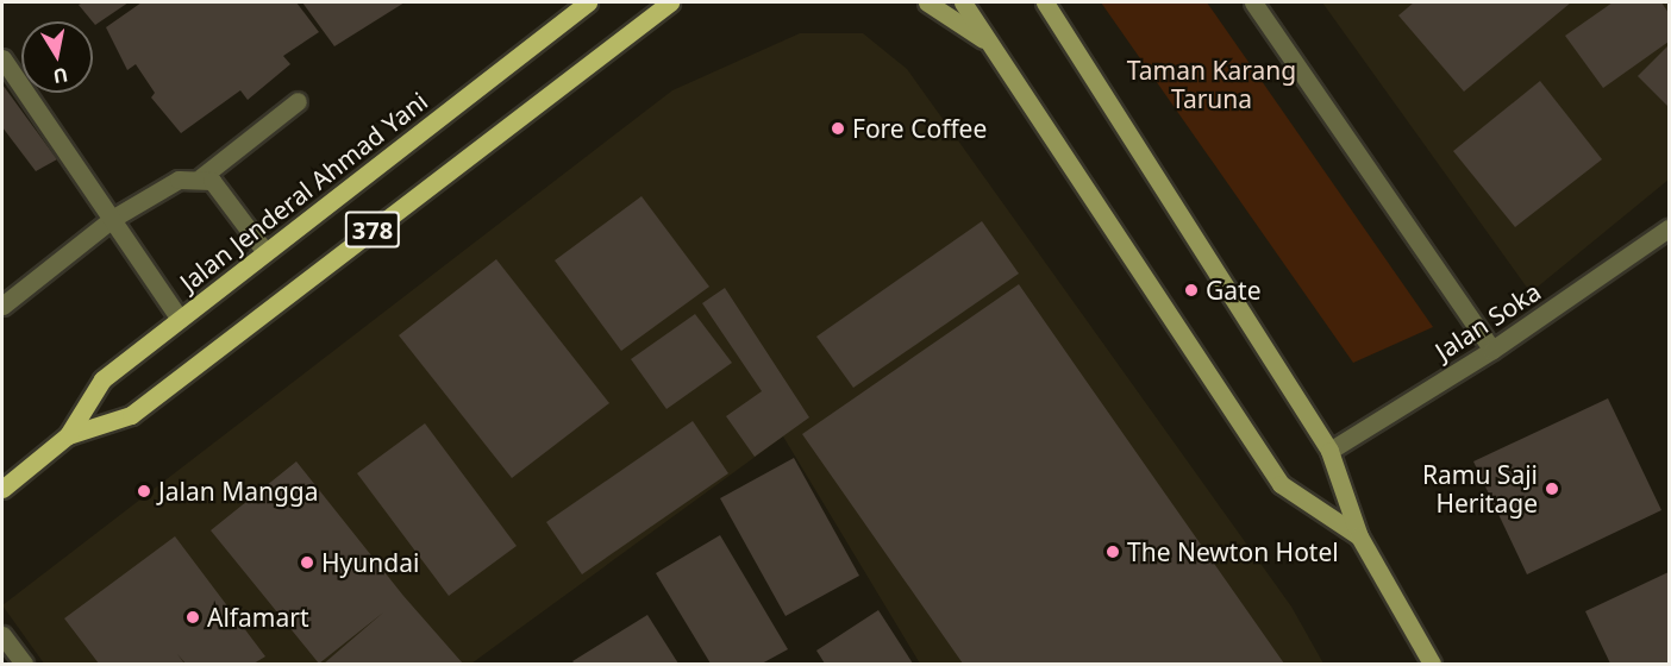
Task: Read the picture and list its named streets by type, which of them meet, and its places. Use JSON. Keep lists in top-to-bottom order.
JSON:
{
  "streets": {
    "main road": ["Jalan Jenderal Ahmad Yani", "378"],
    "street": ["Jalan Soka"]
  },
  "parks": ["Taman Karang Taruna"],
  "places": [
    "Fore Coffee",
    "Gate",
    "Ramu Saji Heritage",
    "Jalan Mangga",
    "The Newton Hotel",
    "Hyundai",
    "Alfamart"
  ],
  "north": "bottom"
}
